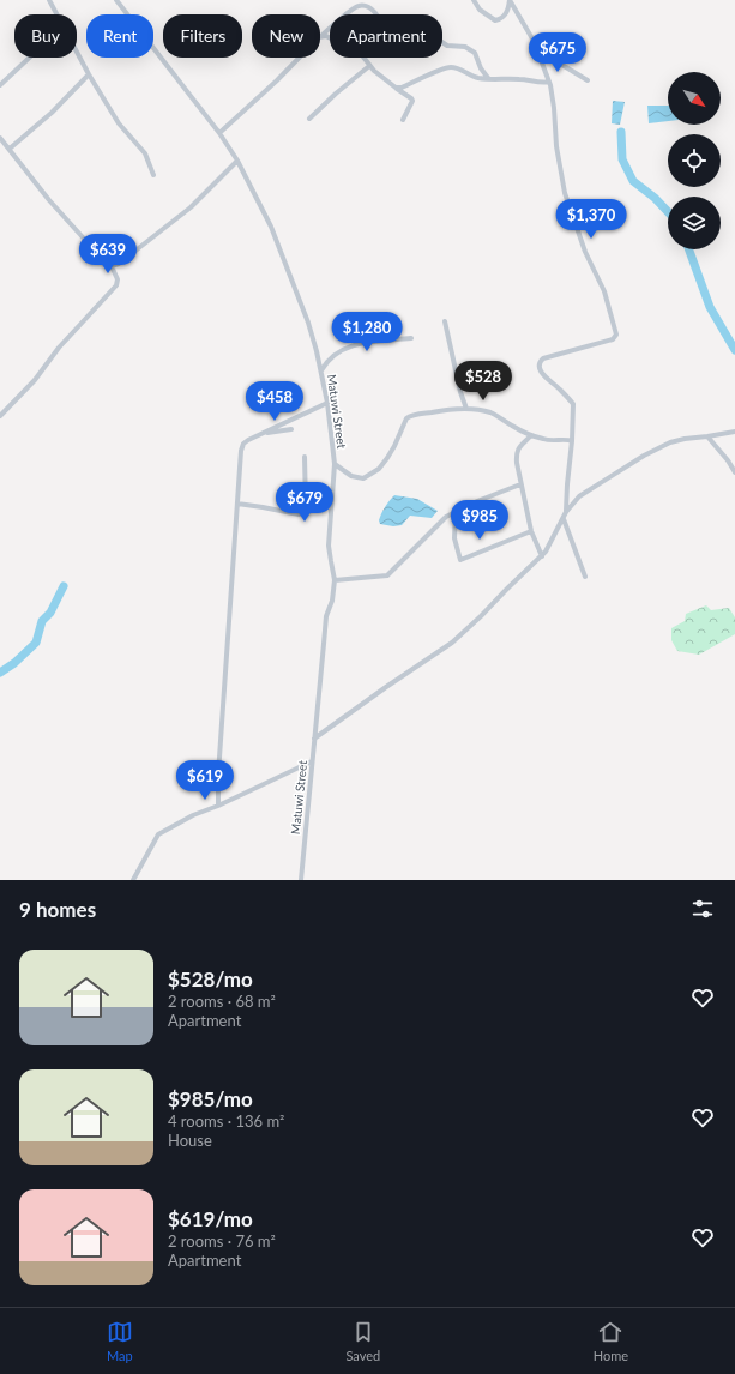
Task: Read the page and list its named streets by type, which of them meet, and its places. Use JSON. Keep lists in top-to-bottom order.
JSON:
{
  "streets": {
    "street": ["Matuwi Street"]
  },
  "north": "bottom right",
  "page": {
    "chip": [
      "Buy",
      "Rent",
      "Filters",
      "New",
      "Apartment"
    ],
    "price": [
      "$675",
      "$1,370",
      "$639",
      "$1,280",
      "$528",
      "$458",
      "$679",
      "$985",
      "$619"
    ],
    "heading": "9 homes",
    "list": [
      {
        "name": "$528/mo",
        "note": "2 rooms · 68 m² · Apartment"
      },
      {
        "name": "$985/mo",
        "note": "4 rooms · 136 m² · House"
      },
      {
        "name": "$619/mo",
        "note": "2 rooms · 76 m² · Apartment"
      }
    ],
    "tabs": ["Map", "Saved", "Home"]
  }
}
